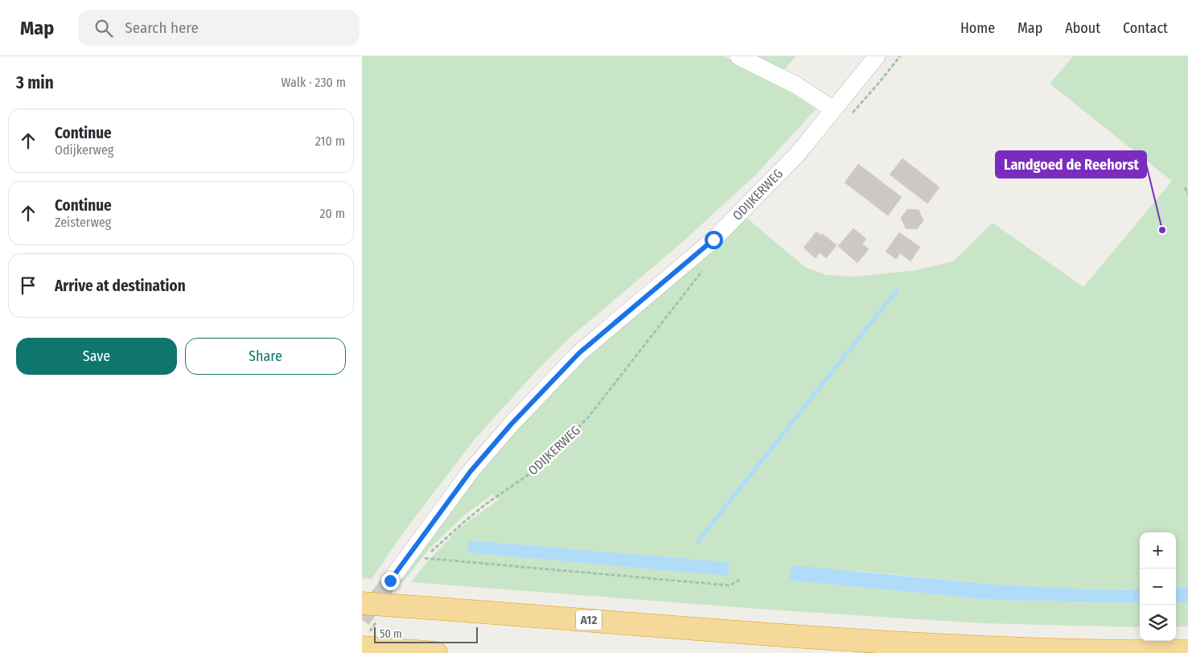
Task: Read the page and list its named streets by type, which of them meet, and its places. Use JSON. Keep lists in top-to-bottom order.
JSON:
{
  "streets": {
    "highway": ["A12"],
    "street": ["ODIJKERWEG"]
  },
  "places": ["Landgoed de Reehorst"],
  "scale_bar": "50 m",
  "page": {
    "header": "Map",
    "search": "Search here",
    "nav": [
      "Home",
      "Map",
      "About",
      "Contact"
    ],
    "heading": ["3 min", "Walk · 230 m"],
    "list": [
      ["Continue", "Odijkerweg", "210 m"],
      ["Continue", "Zeisterweg", "20 m"],
      "Arrive at destination"
    ],
    "buttons": ["Save", "Share"],
    "map_buttons": ["+", "−"],
    "scale": "50 m"
  }
}
